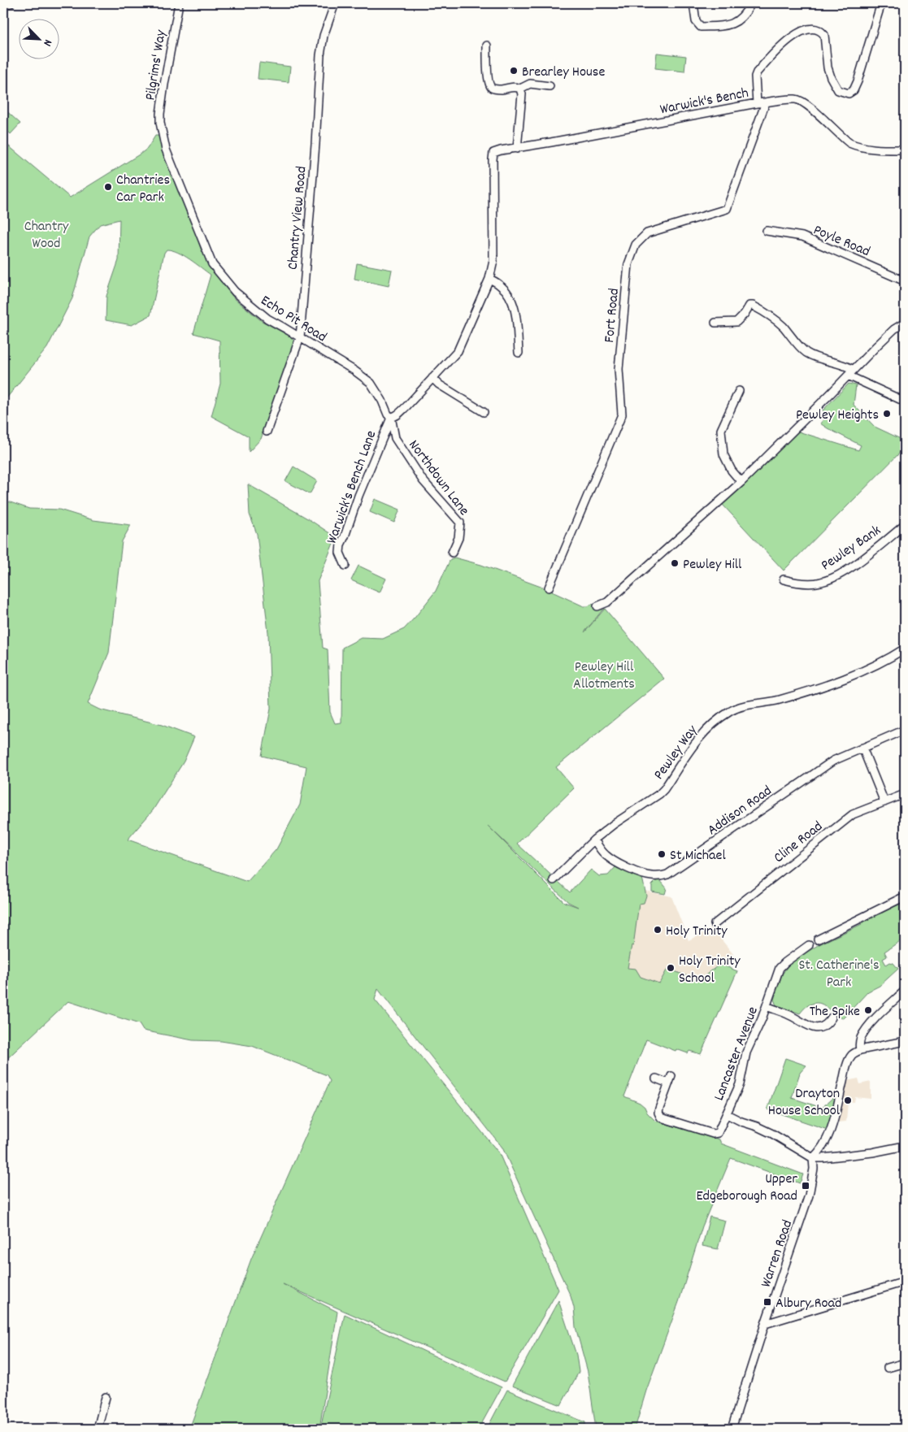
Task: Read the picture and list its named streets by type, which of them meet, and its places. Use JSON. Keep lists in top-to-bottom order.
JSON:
{
  "streets": {
    "street": [
      "Pilgrims' Way",
      "Warwick's Bench",
      "Chantry View Road",
      "Poyle Road",
      "Fort Road",
      "Echo Pit Road",
      "Northdown Lane",
      "Warwick's Bench Lane",
      "Pewley Bank",
      "Pewley Way",
      "Addison Road",
      "Cline Road",
      "Lancaster Avenue",
      "Warren Road"
    ]
  },
  "crossings": [
    ["Pilgrims' Way", "Echo Pit Road"],
    ["Warwick's Bench", "Fort Road"],
    ["Chantry View Road", "Echo Pit Road"],
    ["Echo Pit Road", "Northdown Lane"],
    ["Echo Pit Road", "Warwick's Bench Lane"],
    ["Northdown Lane", "Warwick's Bench Lane"],
    ["Pewley Way", "Addison Road"],
    ["Lancaster Avenue", "Warren Road"]
  ],
  "parks": ["Chantry Wood", "Pewley Hill Allotments", "St. Catherine's Park"],
  "places": {
    "other": [
      "Brearley House",
      "Chantries Car Park",
      "Pewley Heights",
      "Pewley Hill",
      "St Michael",
      "Holy Trinity",
      "Holy Trinity School",
      "The Spike",
      "Drayton House School"
    ],
    "transit": ["Upper Edgeborough Road", "Albury Road"]
  },
  "north": "bottom right"
}
